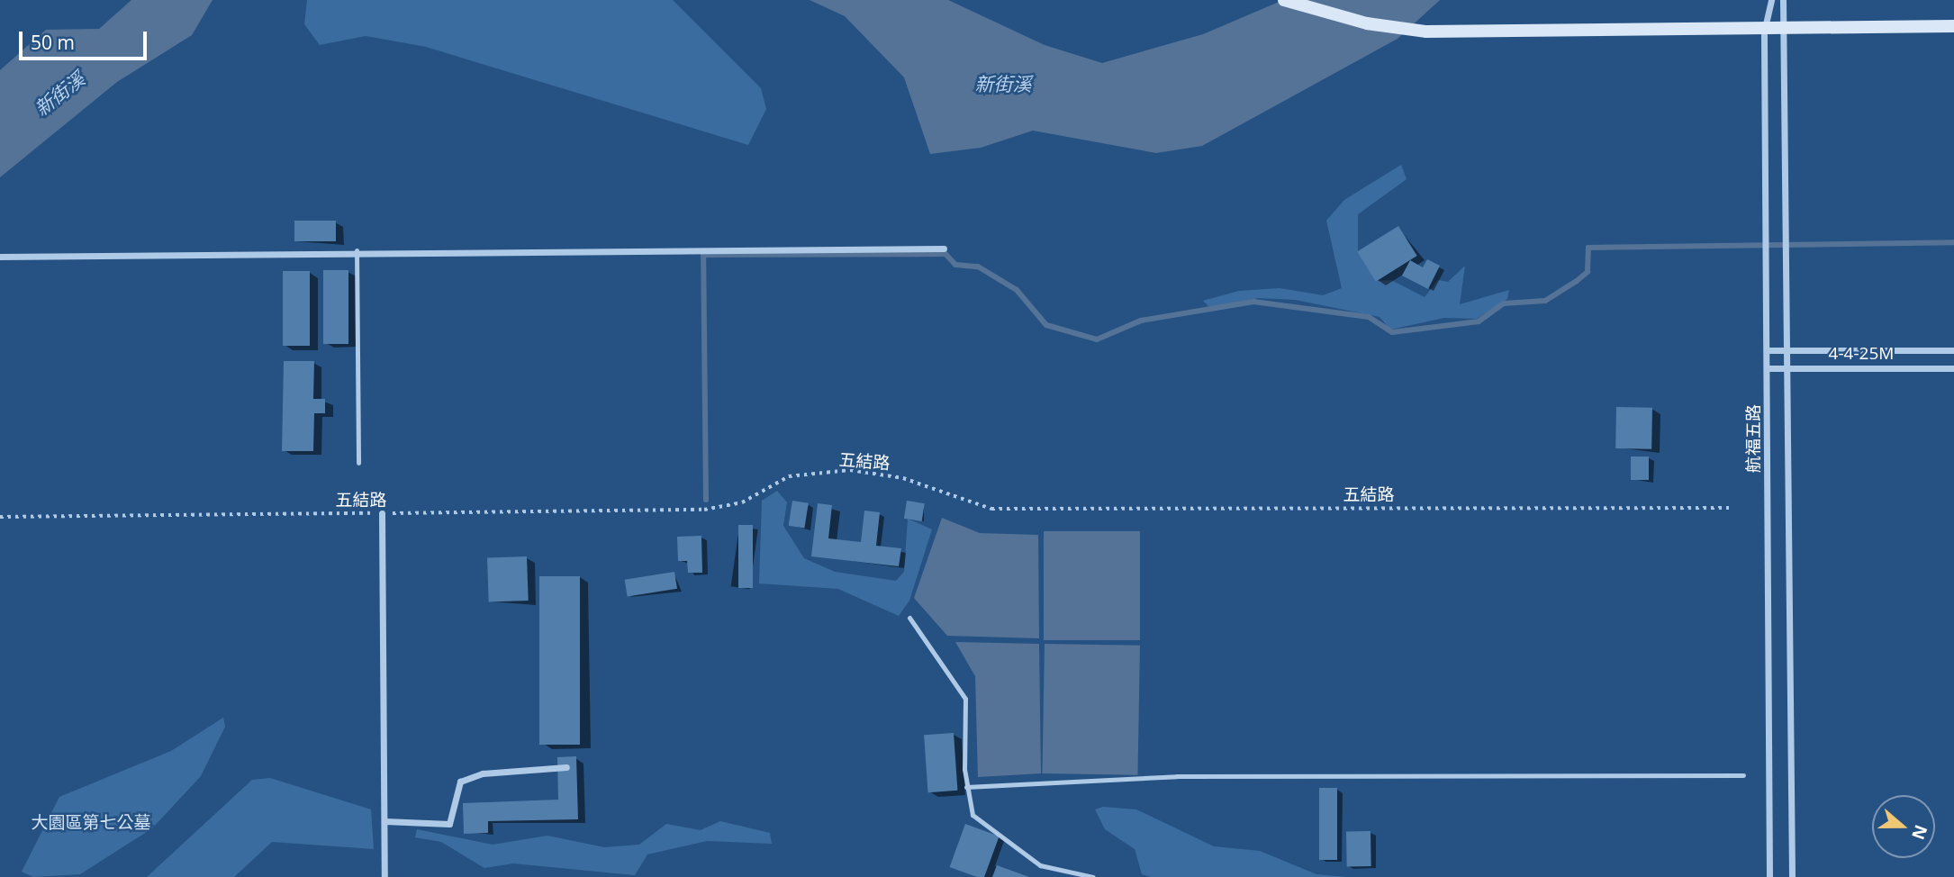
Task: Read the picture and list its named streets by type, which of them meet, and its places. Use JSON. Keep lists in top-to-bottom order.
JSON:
{
  "streets": {
    "street": ["4-4-25M", "航福五路"],
    "path": ["五結路"]
  },
  "crossings": [
    ["4-4-25M", "航福五路"]
  ],
  "water": ["新街溪"],
  "parks": ["大園區第七公墓"],
  "scale_bar": "50 m",
  "north": "right"
}
